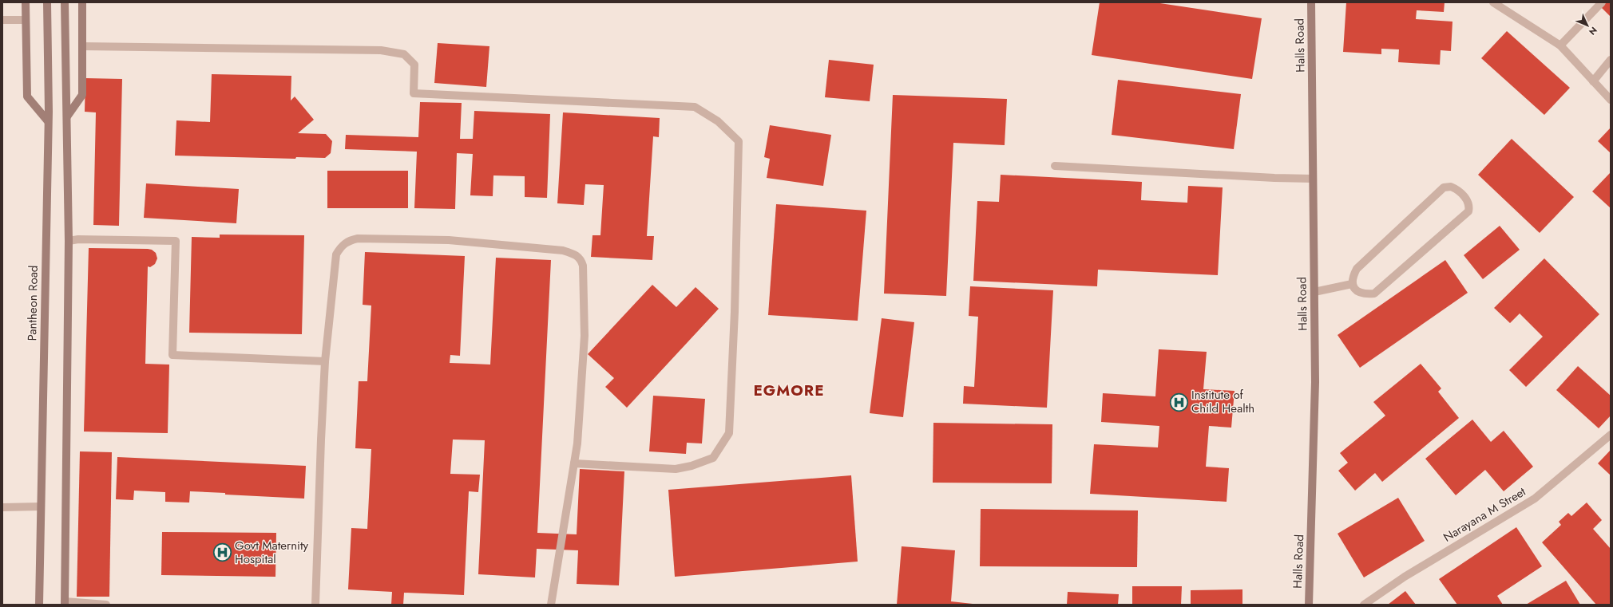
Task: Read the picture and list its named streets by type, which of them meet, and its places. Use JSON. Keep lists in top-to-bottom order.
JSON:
{
  "streets": {
    "main road": ["Halls Road", "Pantheon Road"],
    "street": ["Narayana M Street"]
  },
  "districts": ["EGMORE"],
  "places": {
    "hospital": ["Institute of Child Health", "Govt Maternity Hospital"]
  },
  "north": "bottom right"
}
